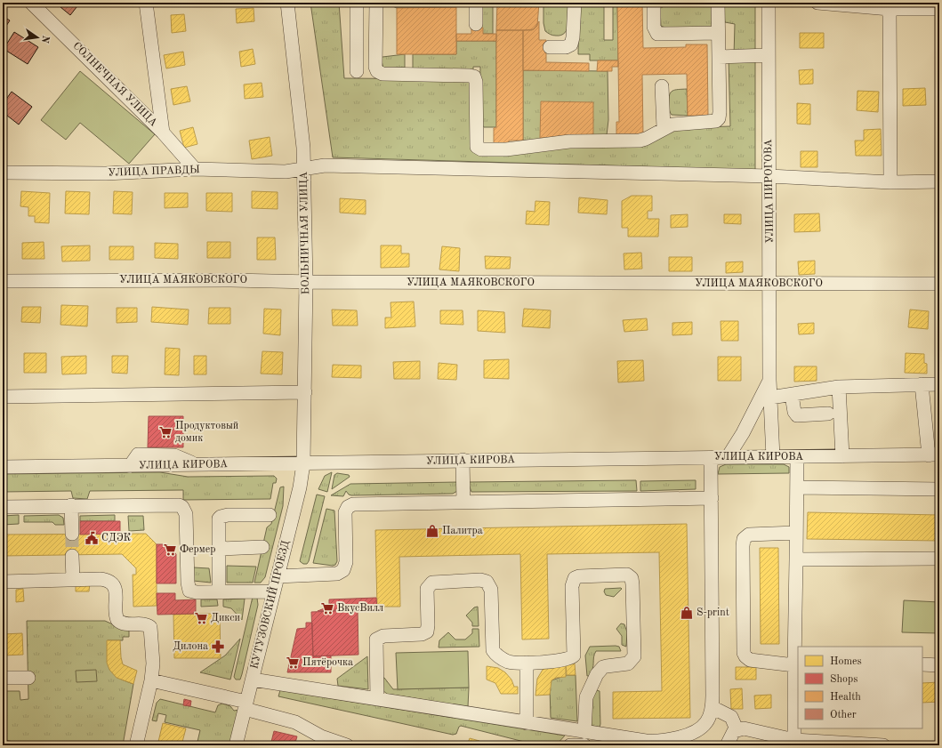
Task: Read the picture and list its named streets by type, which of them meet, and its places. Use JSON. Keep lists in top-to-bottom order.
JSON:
{
  "streets": {
    "street": [
      "СОЛНЕЧНАЯ УЛИЦА",
      "УЛИЦА ПРАВДЫ",
      "УЛИЦА ПИРОГОВА",
      "БОЛЬНИЧНАЯ УЛИЦА",
      "УЛИЦА МАЯКОВСКОГО",
      "УЛИЦА КИРОВА",
      "КУТУЗОВСКИЙ ПРОЕЗД"
    ]
  },
  "crossings": [
    ["СОЛНЕЧНАЯ УЛИЦА", "УЛИЦА ПРАВДЫ"],
    ["УЛИЦА ПРАВДЫ", "УЛИЦА ПИРОГОВА"],
    ["УЛИЦА ПРАВДЫ", "БОЛЬНИЧНАЯ УЛИЦА"],
    ["УЛИЦА ПИРОГОВА", "УЛИЦА МАЯКОВСКОГО"],
    ["УЛИЦА ПИРОГОВА", "УЛИЦА КИРОВА"],
    ["БОЛЬНИЧНАЯ УЛИЦА", "УЛИЦА МАЯКОВСКОГО"],
    ["БОЛЬНИЧНАЯ УЛИЦА", "УЛИЦА КИРОВА"],
    ["БОЛЬНИЧНАЯ УЛИЦА", "КУТУЗОВСКИЙ ПРОЕЗД"],
    ["УЛИЦА КИРОВА", "КУТУЗОВСКИЙ ПРОЕЗД"]
  ],
  "places": {
    "supermarket": [
      "Продуктовый домик",
      "Фермер",
      "ВкусВилл",
      "Дикси",
      "Пятёрочка"
    ],
    "shop": ["Палитра", "S-print"],
    "public building": ["СДЭК"],
    "pharmacy": ["Дилона"]
  },
  "legend": [
    "Homes",
    "Shops",
    "Health",
    "Other"
  ],
  "north": "right"
}
